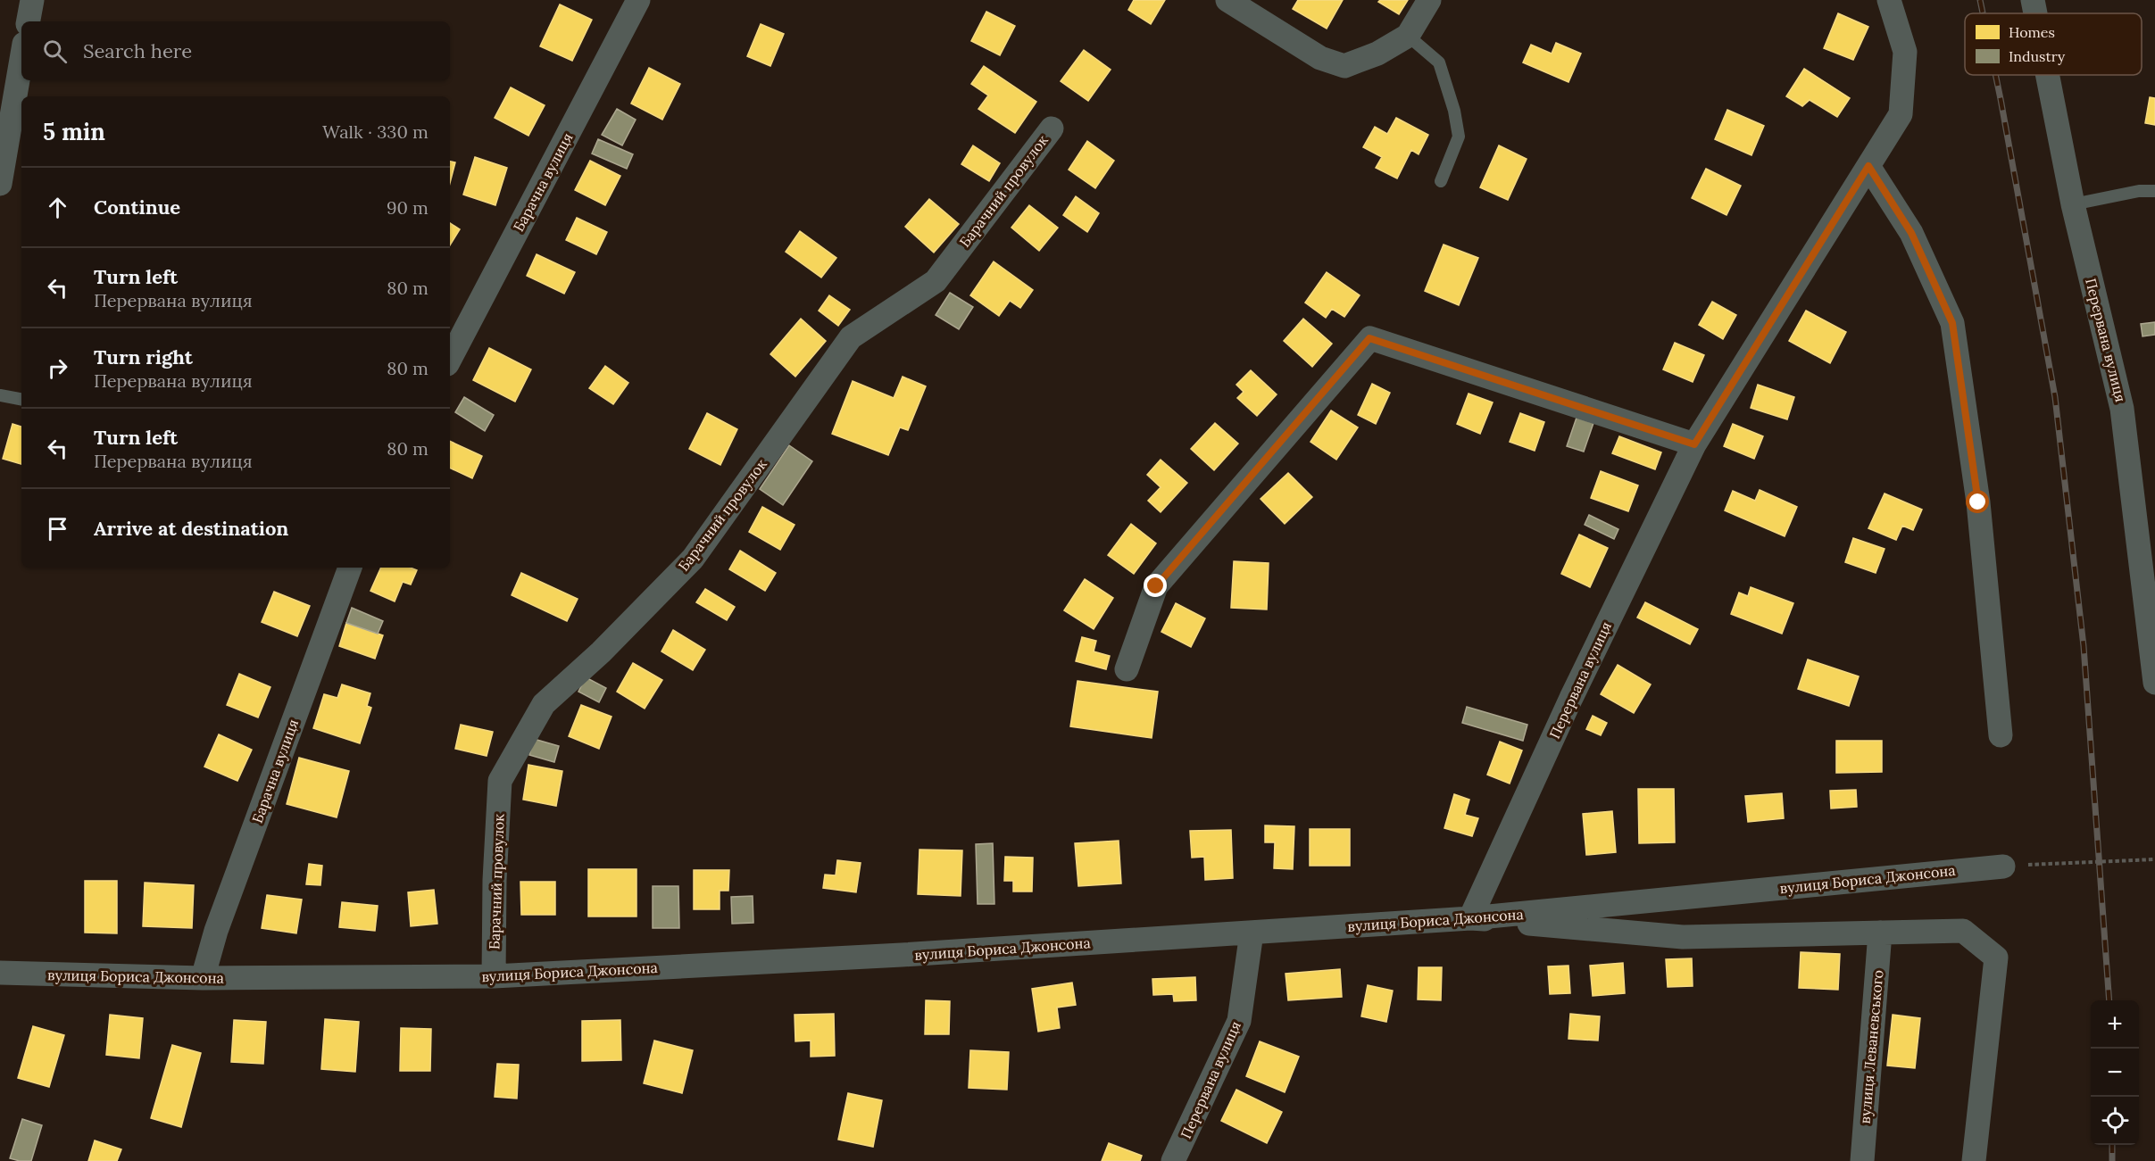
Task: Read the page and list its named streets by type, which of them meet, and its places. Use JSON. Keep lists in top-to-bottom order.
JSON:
{
  "streets": {
    "street": [
      "Барачна вулиця",
      "Барачний провулок",
      "Перервана вулиця",
      "вулиця Бориса Джонсона",
      "вулиця Леваневського"
    ]
  },
  "crossings": [
    ["Барачна вулиця", "вулиця Бориса Джонсона"],
    ["Барачний провулок", "вулиця Бориса Джонсона"],
    ["Перервана вулиця", "вулиця Бориса Джонсона"]
  ],
  "legend": ["Homes", "Industry"],
  "page": {
    "search": "Search here",
    "heading": ["5 min", "Walk · 330 m"],
    "list": [
      ["Continue", "90 m"],
      ["Turn left", "Перервана вулиця", "80 m"],
      ["Turn right", "Перервана вулиця", "80 m"],
      ["Turn left", "Перервана вулиця", "80 m"],
      "Arrive at destination"
    ],
    "map_buttons": ["+", "−"]
  }
}
